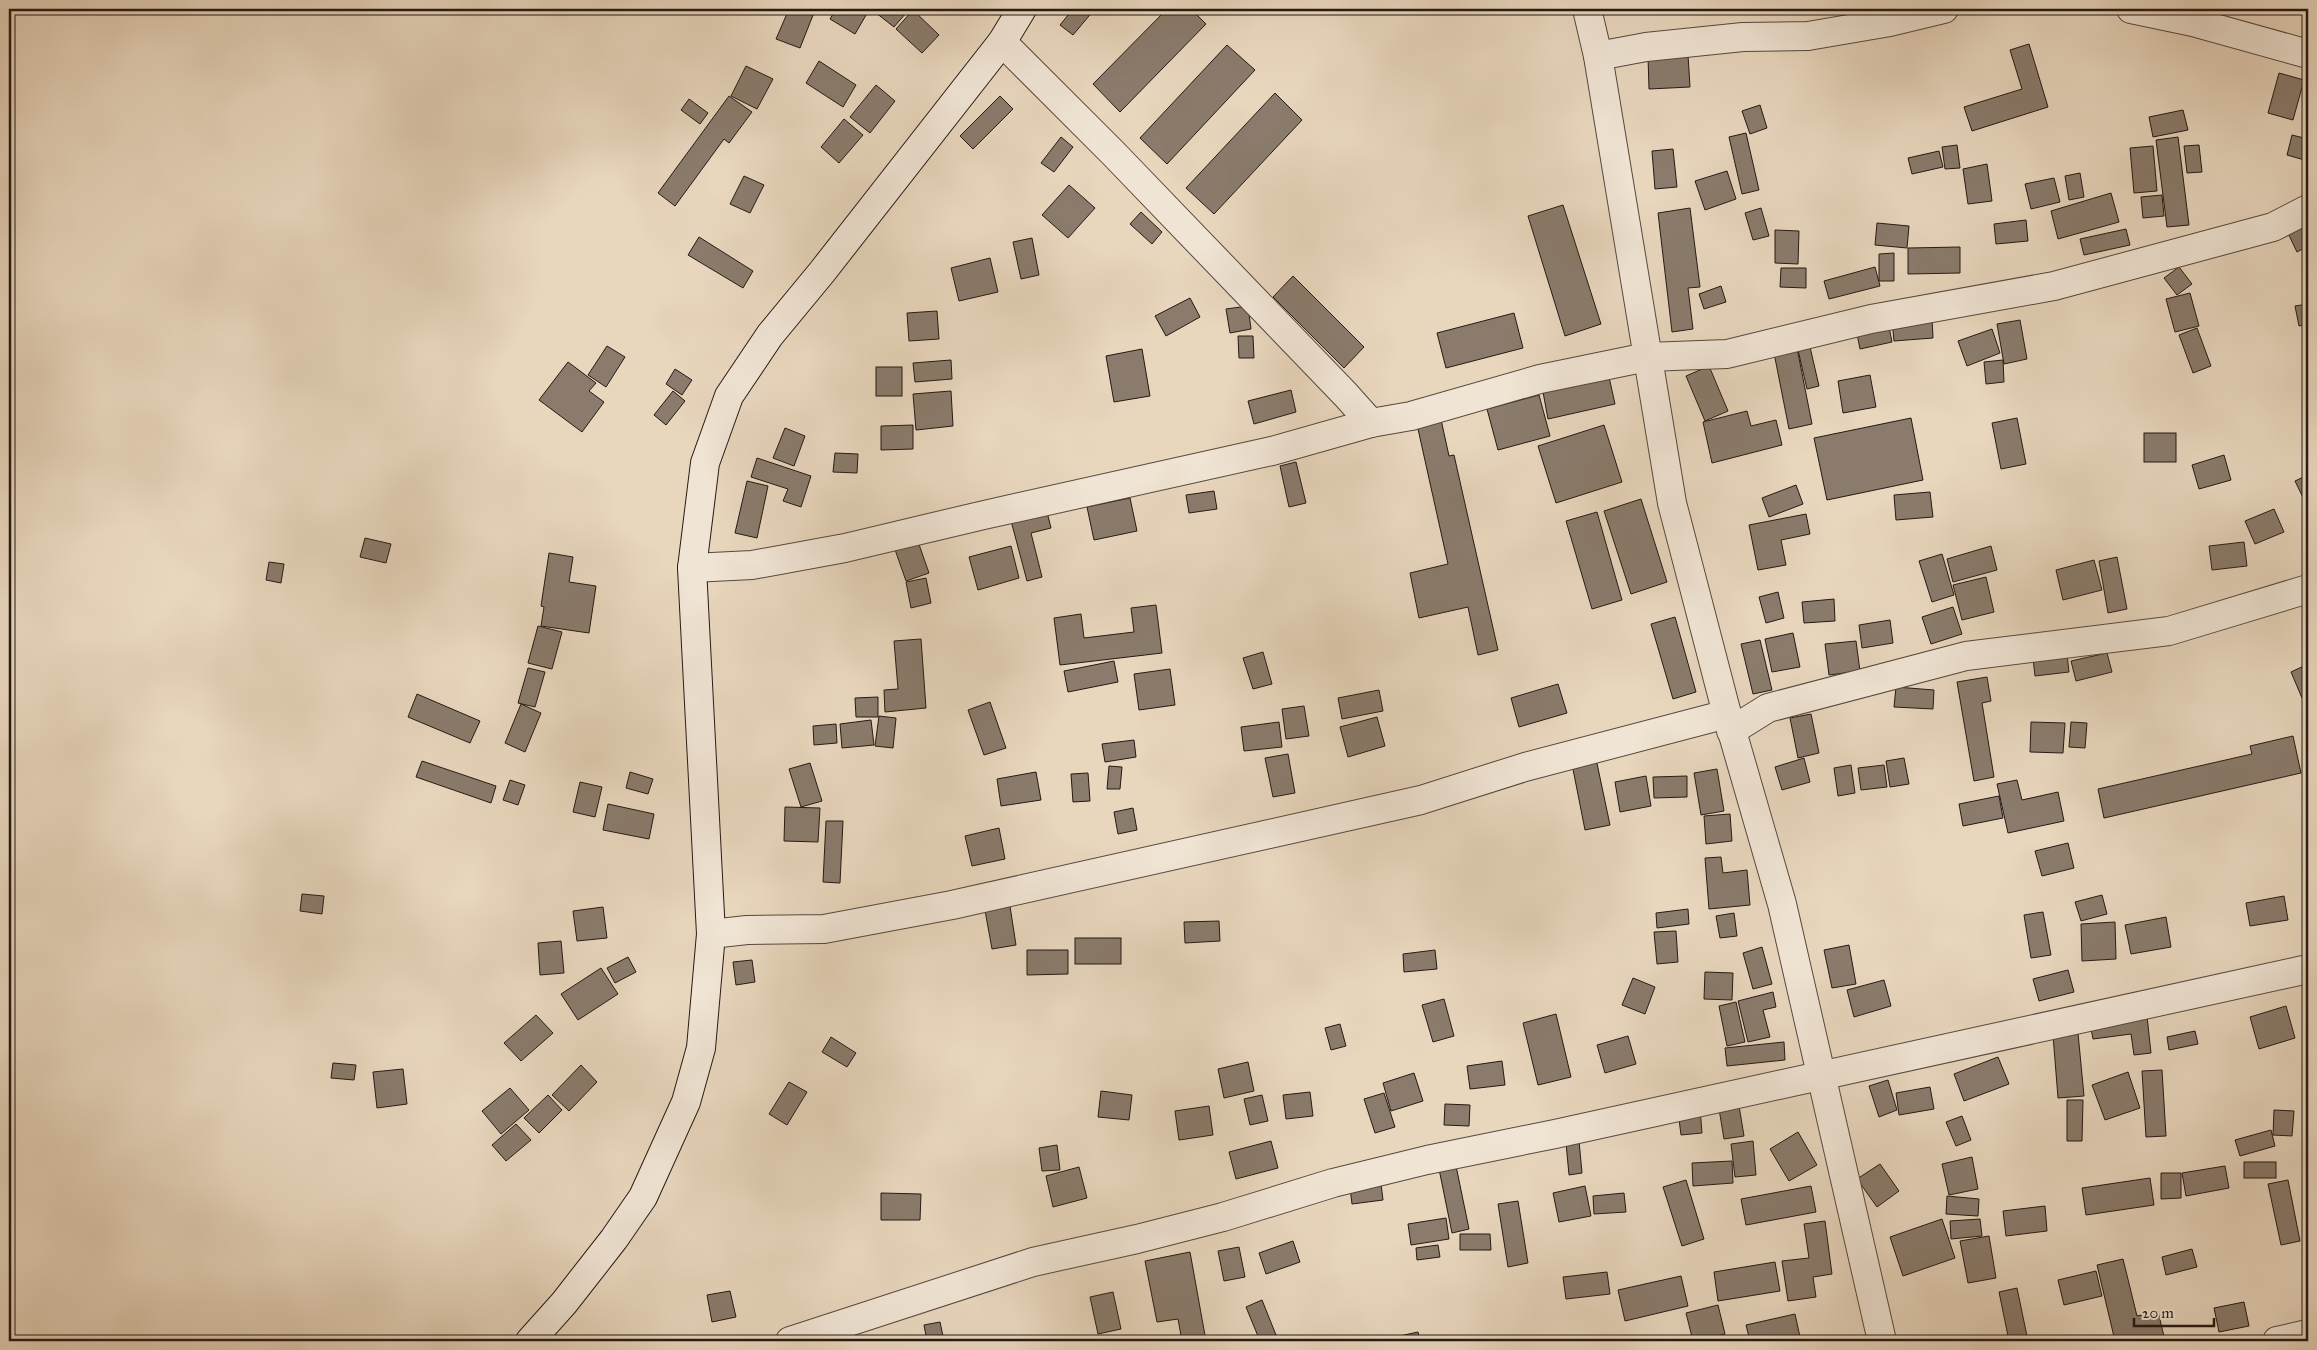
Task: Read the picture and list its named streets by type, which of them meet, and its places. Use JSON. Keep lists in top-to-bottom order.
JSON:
{
  "scale_bar": "20 m"
}
